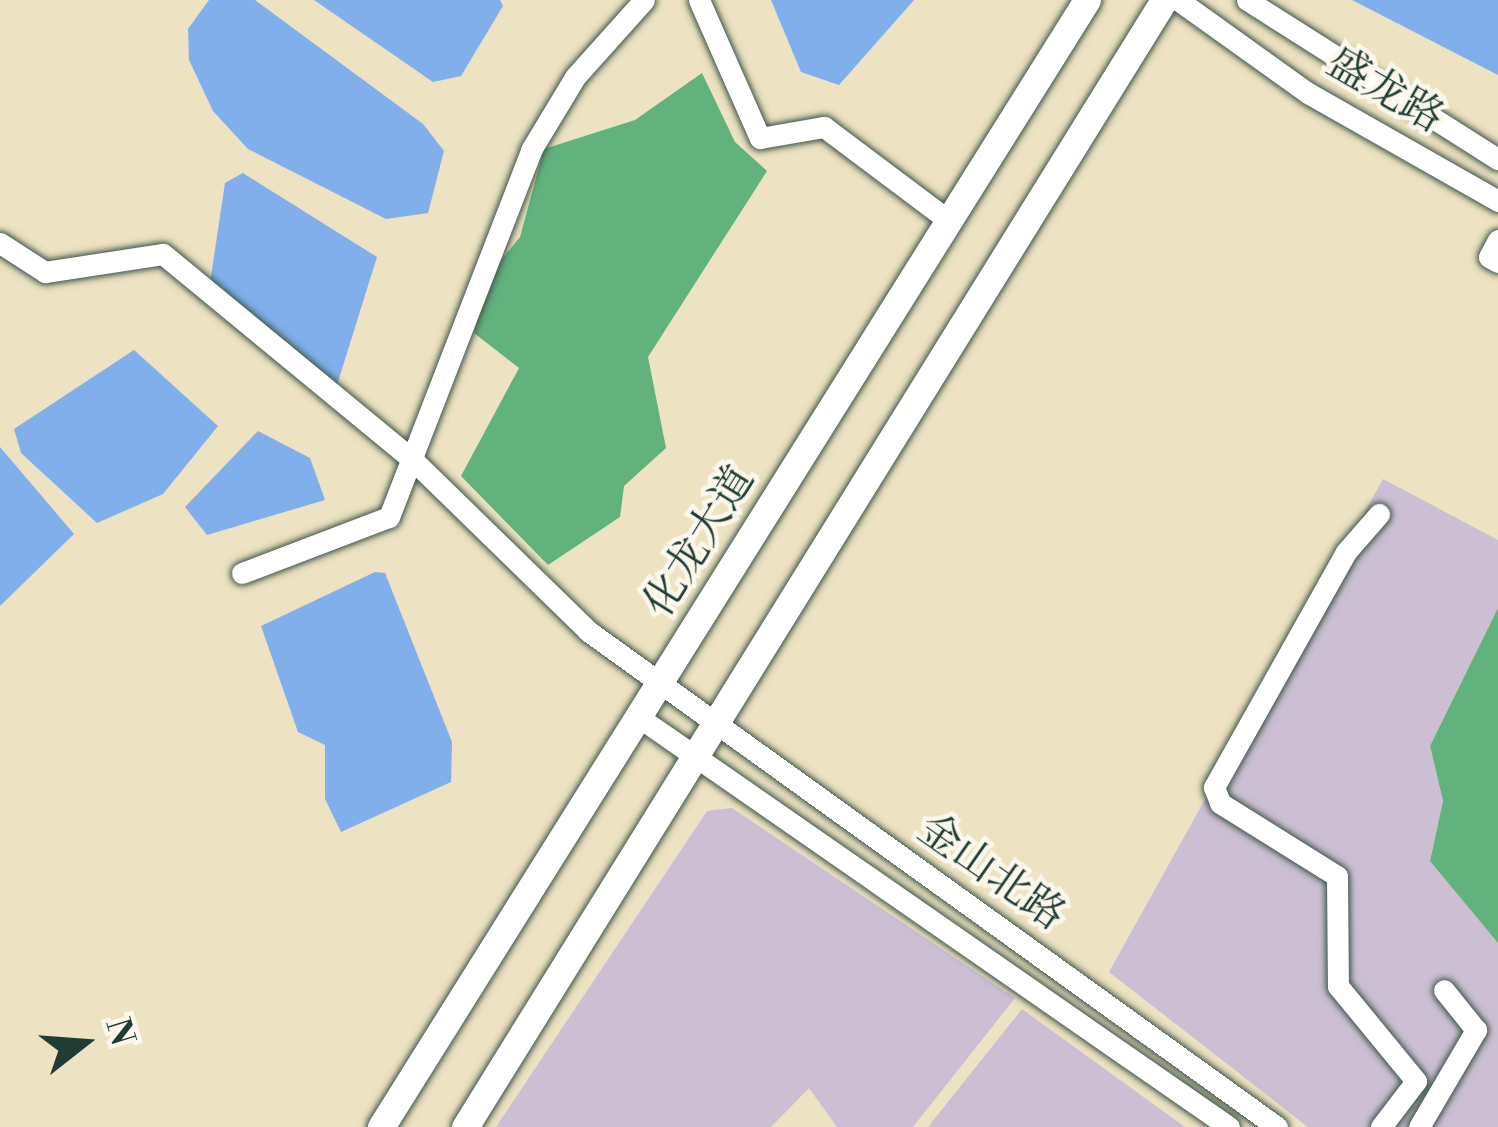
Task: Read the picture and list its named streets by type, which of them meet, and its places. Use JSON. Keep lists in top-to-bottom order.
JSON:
{
  "streets": {
    "main road": ["化龙大道"],
    "street": ["盛龙路", "金山北路"]
  },
  "crossings": [
    ["化龙大道", "金山北路"]
  ],
  "north": "right"
}
